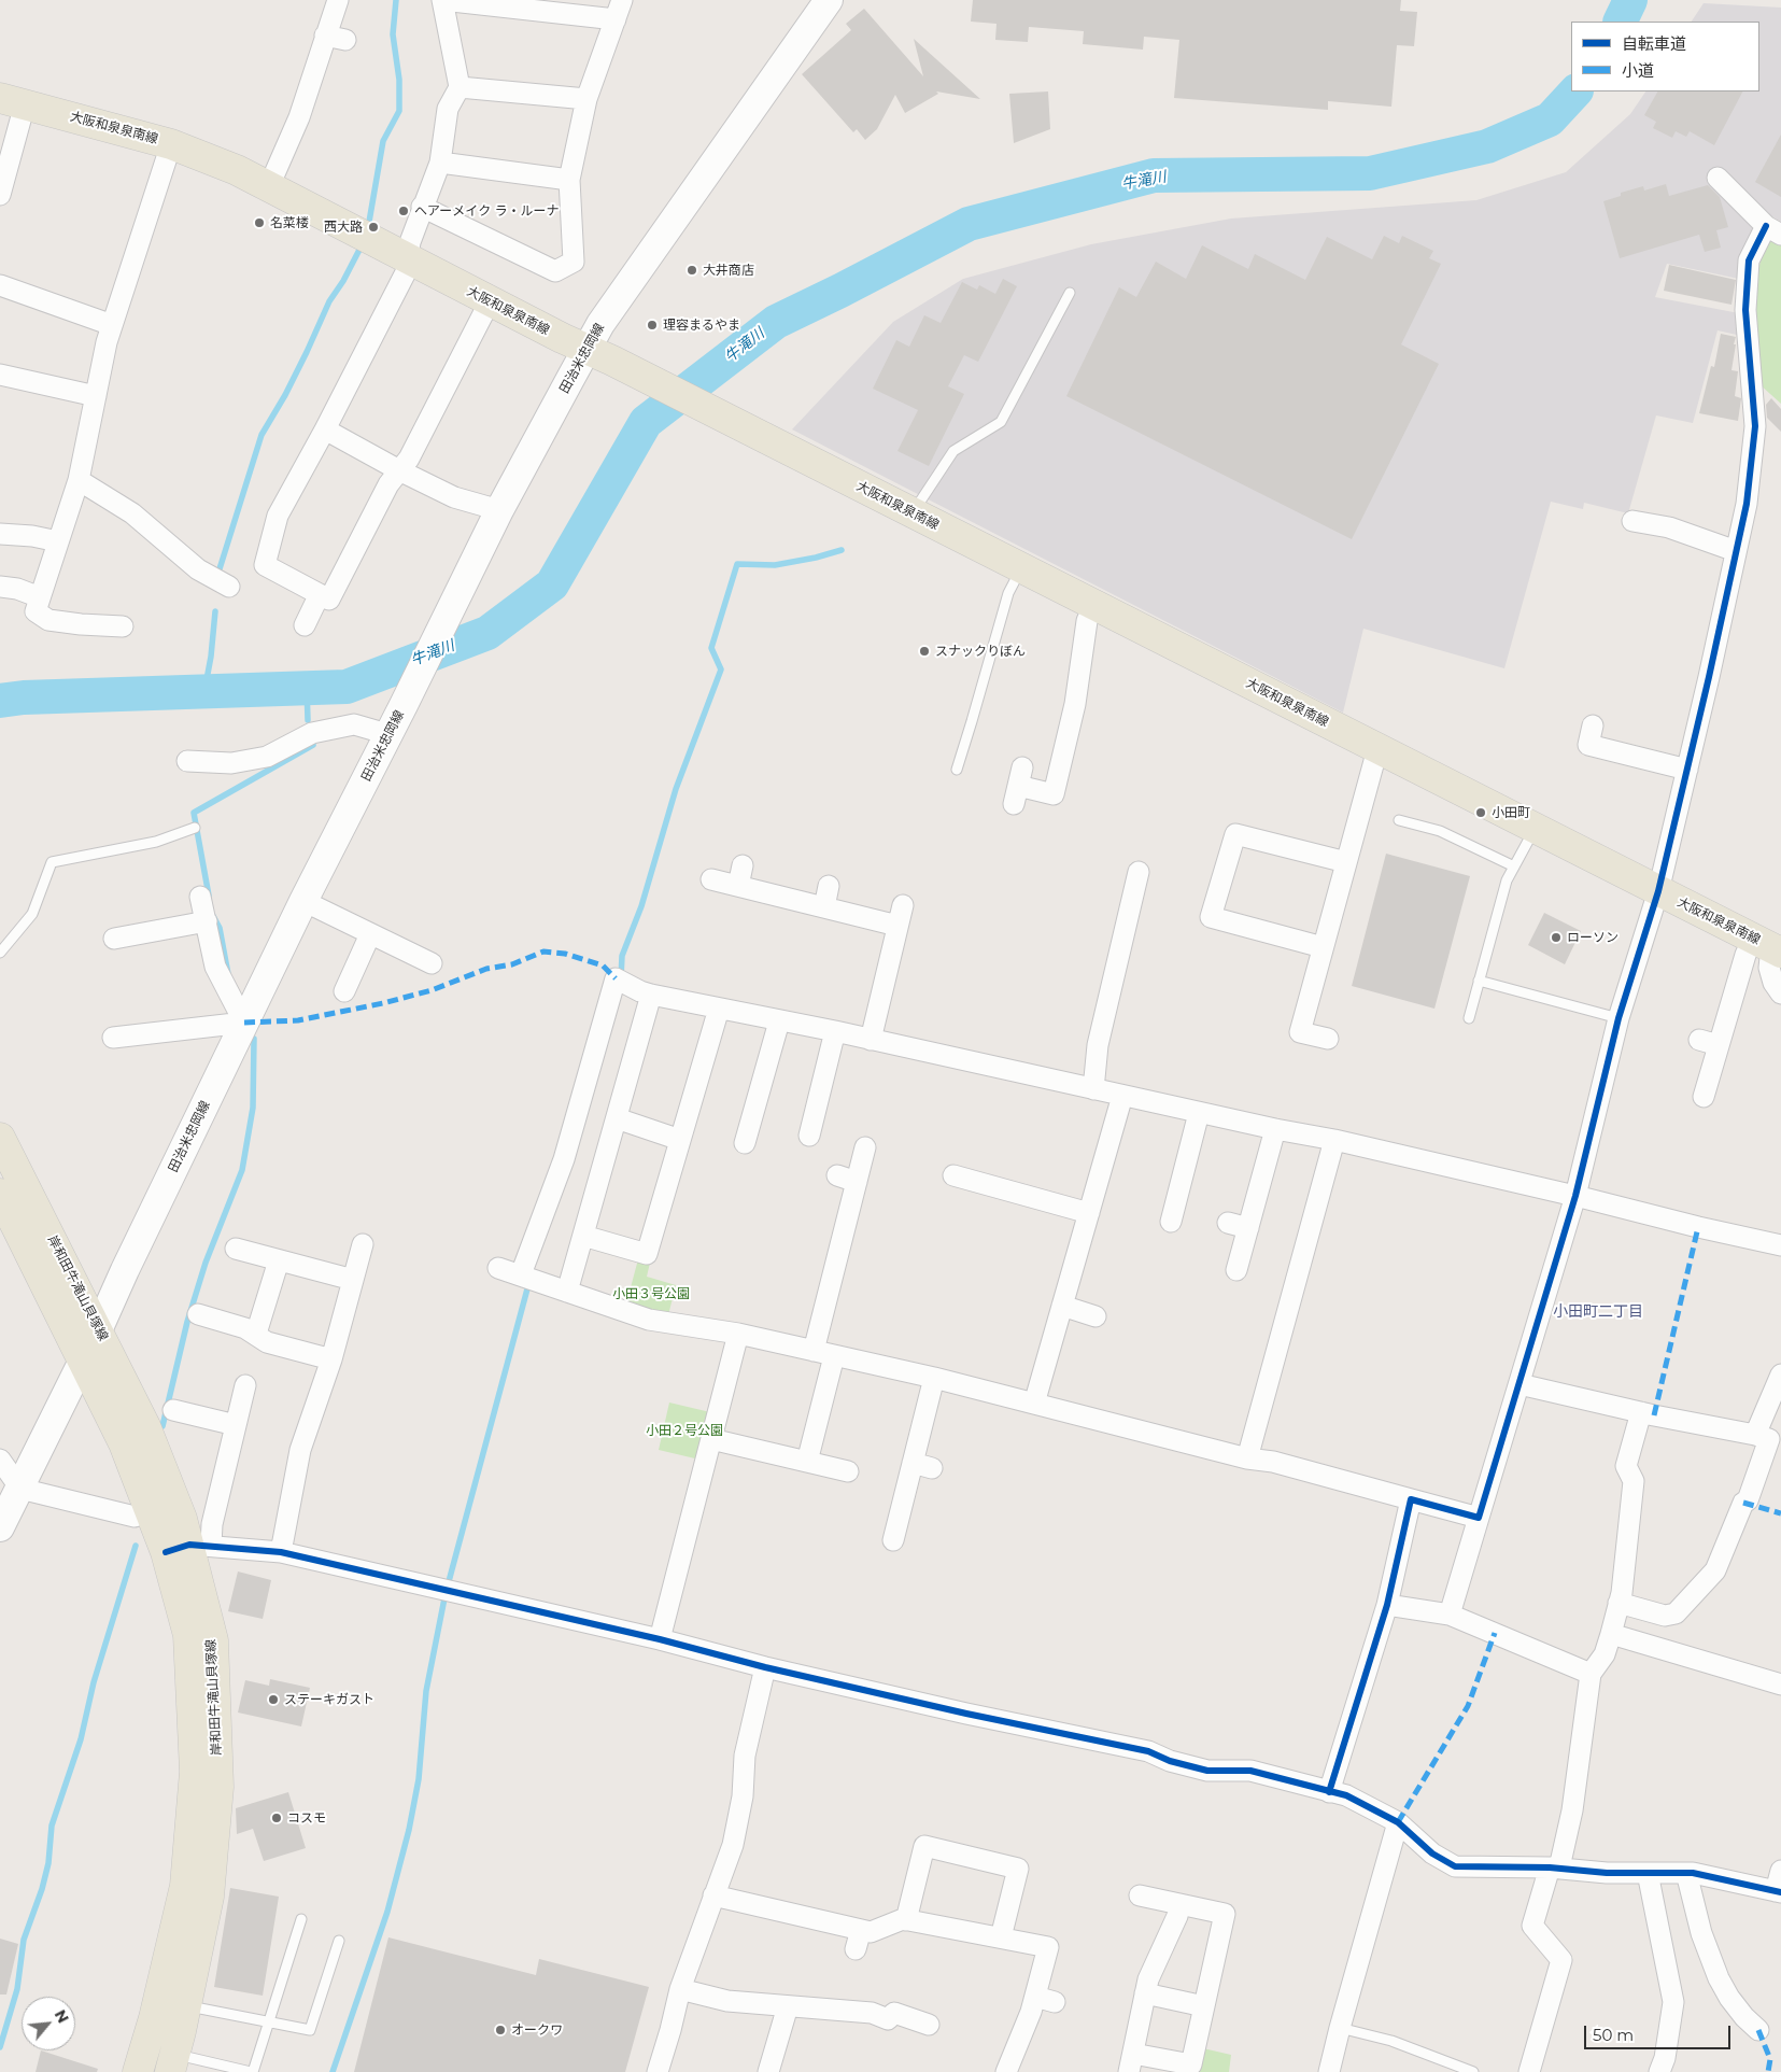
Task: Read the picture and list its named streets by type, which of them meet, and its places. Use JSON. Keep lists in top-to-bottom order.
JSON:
{
  "streets": {
    "main road": ["大阪和泉泉南線", "田治米忠岡線", "岸和田牛滝山貝塚線"]
  },
  "crossings": [
    ["大阪和泉泉南線", "田治米忠岡線"],
    ["田治米忠岡線", "岸和田牛滝山貝塚線"]
  ],
  "districts": ["小田町二丁目"],
  "water": ["牛滝川"],
  "parks": ["小田３号公園", "小田２号公園"],
  "places": [
    "ヘアーメイク ラ・ルーナ",
    "名菜楼",
    "西大路",
    "大井商店",
    "理容まるやま",
    "スナックりぼん",
    "小田町",
    "ローソン",
    "ステーキガスト",
    "コスモ",
    "オークワ"
  ],
  "legend": ["自転車道", "小道"],
  "scale_bar": "50 m",
  "north": "top right"
}
